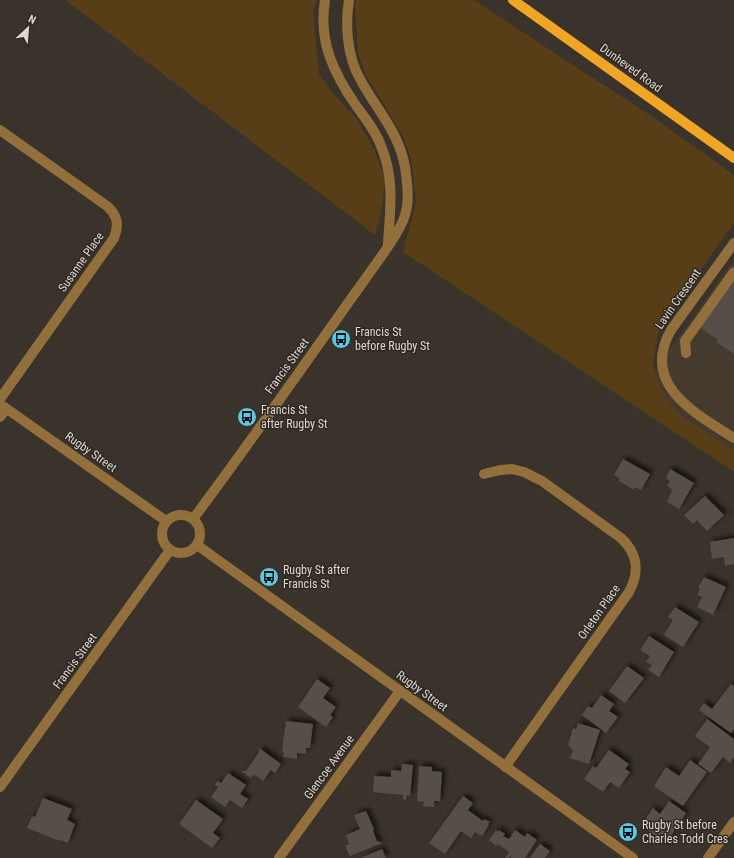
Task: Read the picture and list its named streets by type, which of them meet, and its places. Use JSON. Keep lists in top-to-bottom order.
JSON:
{
  "streets": {
    "main road": ["Dunheved Road"],
    "street": [
      "Susanne Place",
      "Lavin Crescent",
      "Francis Street",
      "Rugby Street",
      "Orleton Place",
      "Glencoe Avenue"
    ]
  },
  "crossings": [
    ["Francis Street", "Rugby Street"],
    ["Rugby Street", "Orleton Place"],
    ["Rugby Street", "Glencoe Avenue"]
  ],
  "places": {
    "bus stop": [
      "Francis St before Rugby St",
      "Francis St after Rugby St",
      "Rugby St after Francis St",
      "Rugby St before Charles Todd Cres"
    ]
  },
  "north": "top right"
}
